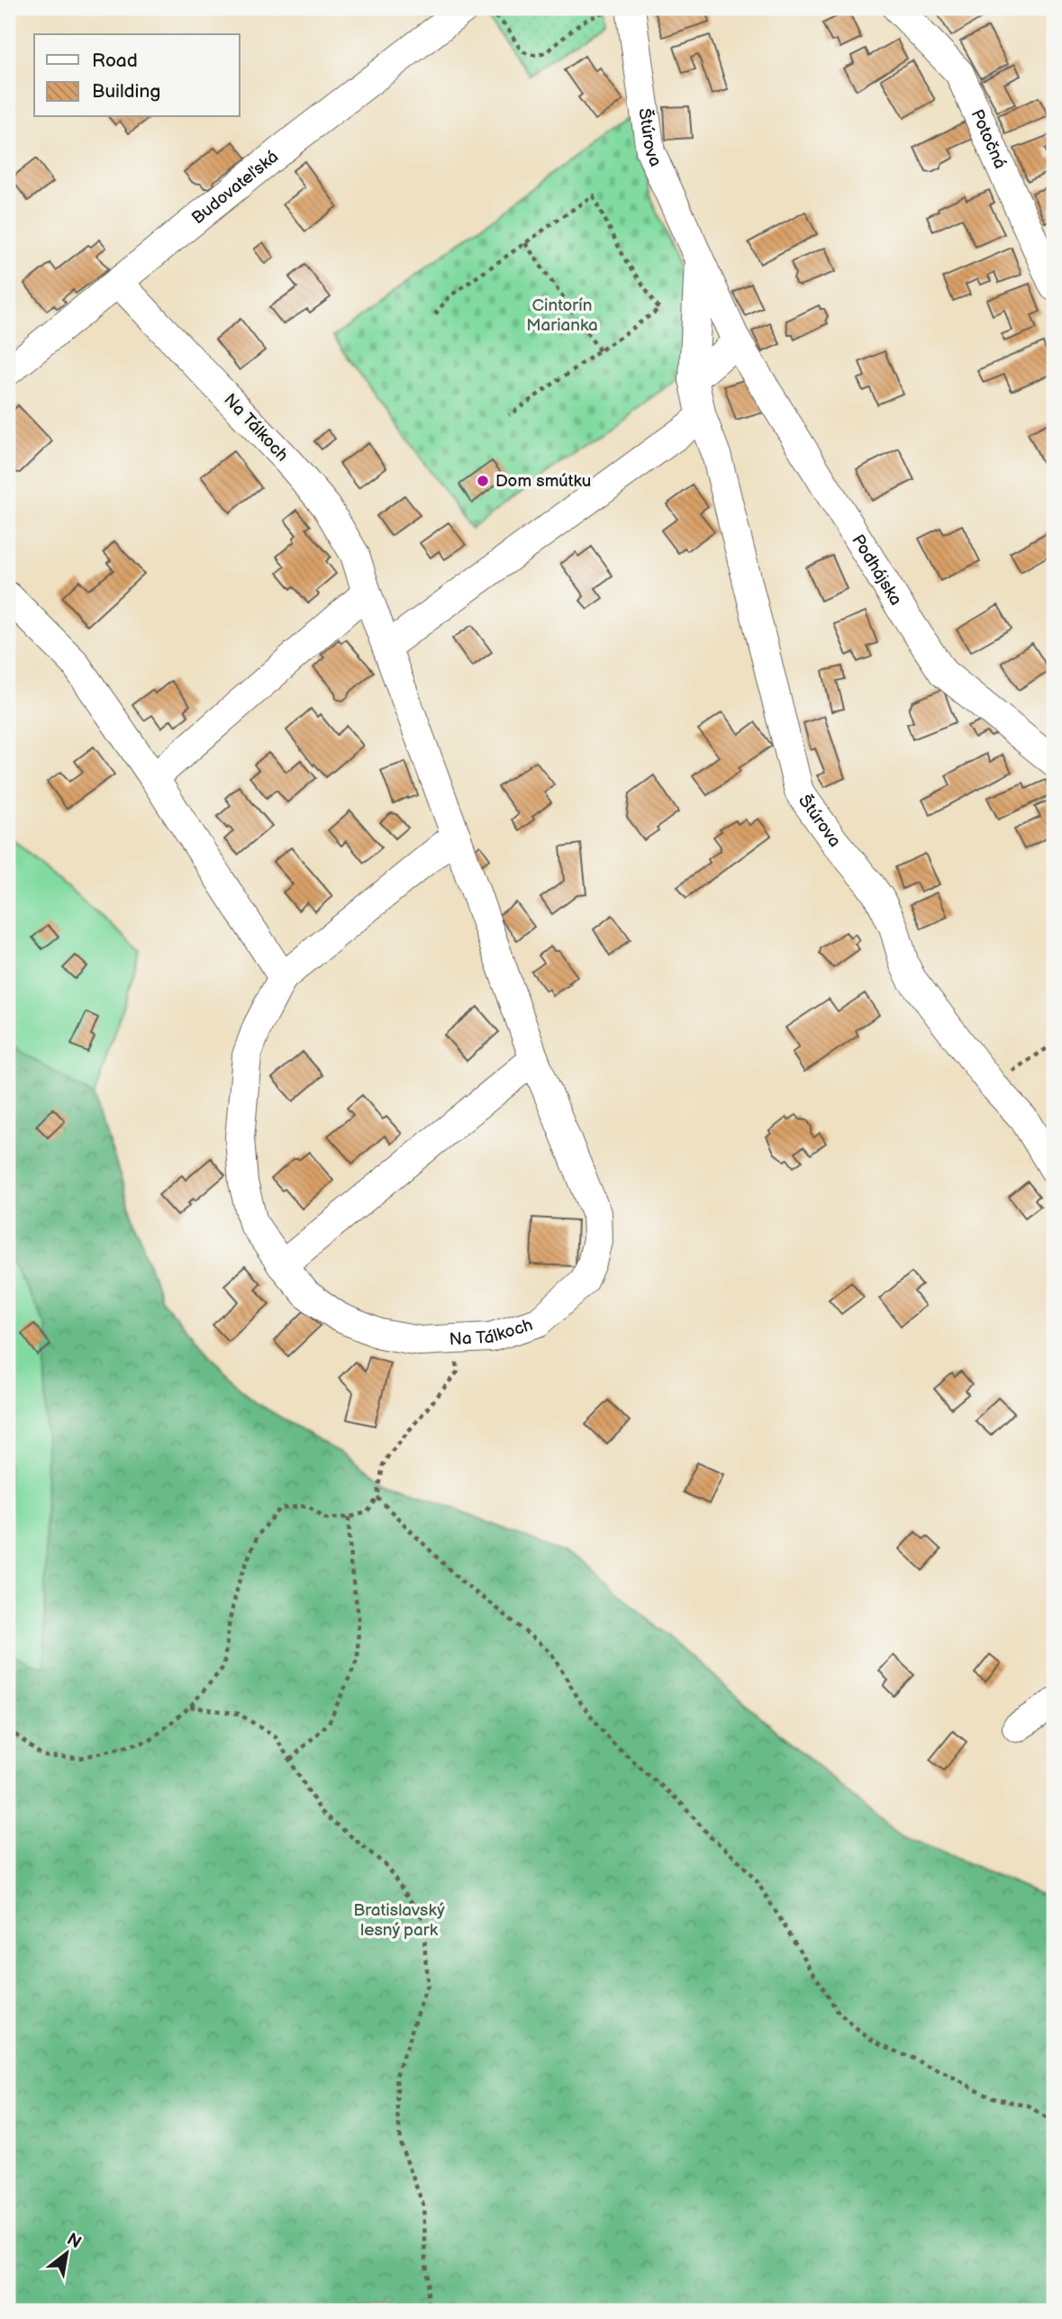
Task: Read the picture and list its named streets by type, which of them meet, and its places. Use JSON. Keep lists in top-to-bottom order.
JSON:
{
  "streets": {
    "street": [
      "Štúrova",
      "Potočná",
      "Budovateľská",
      "Na Tálkoch",
      "Podhájska"
    ]
  },
  "crossings": [
    ["Štúrova", "Podhájska"],
    ["Budovateľská", "Na Tálkoch"]
  ],
  "parks": ["Cintorín Marianka", "Bratislavský lesný park"],
  "places": ["Dom smútku"],
  "legend": ["Road", "Building"],
  "north": "top right"
}
